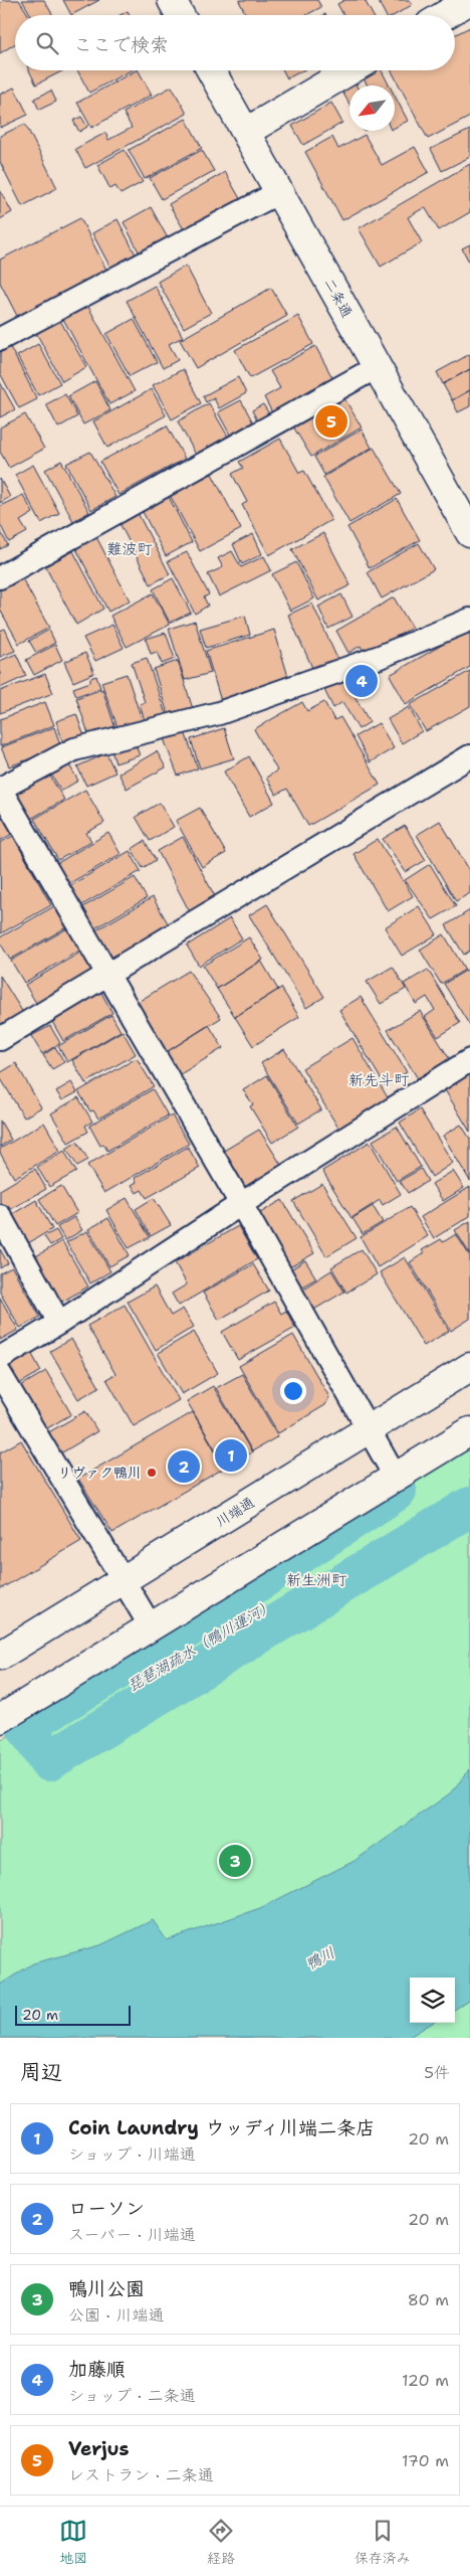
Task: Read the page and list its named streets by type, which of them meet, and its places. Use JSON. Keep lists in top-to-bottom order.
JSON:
{
  "streets": {
    "street": ["二条通", "川端通"]
  },
  "districts": ["難波町", "新先斗町", "新生洲町"],
  "water": ["琵琶湖疏水（鴨川運河）", "鴨川"],
  "places": ["リヴァク鴨川"],
  "scale_bar": "20 m",
  "north": "bottom left",
  "page": {
    "search": "ここで検索",
    "pins": [
      "5",
      "4",
      "1",
      "2",
      "3"
    ],
    "scale": "20 m",
    "heading": ["周辺", "5件"],
    "list": [
      {
        "mark": "1",
        "name": "Coin Laundry ウッディ川端二条店",
        "note": "ショップ · 川端通",
        "value": "20 m"
      },
      {
        "mark": "2",
        "name": "ローソン",
        "note": "スーパー · 川端通",
        "value": "20 m"
      },
      {
        "mark": "3",
        "name": "鴨川公園",
        "note": "公園 · 川端通",
        "value": "80 m"
      },
      {
        "mark": "4",
        "name": "加藤順",
        "note": "ショップ · 二条通",
        "value": "120 m"
      },
      {
        "mark": "5",
        "name": "Verjus",
        "note": "レストラン · 二条通",
        "value": "170 m"
      }
    ],
    "nav": ["地図", "経路", "保存済み"]
  }
}
